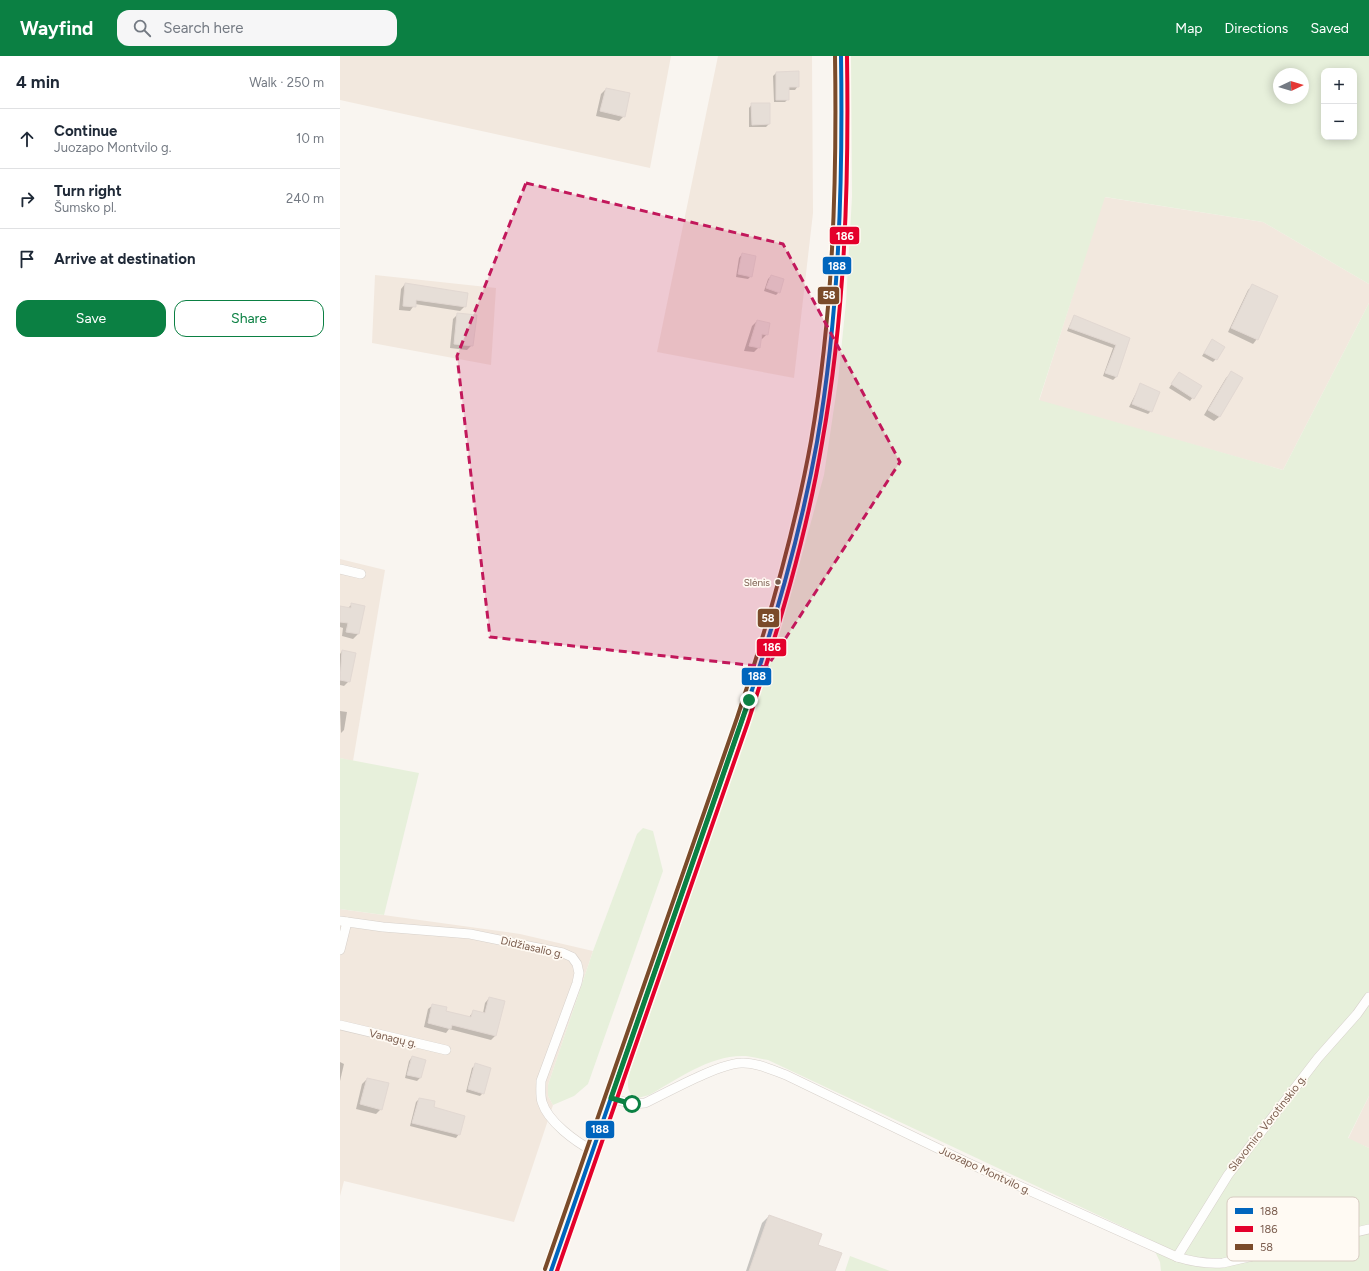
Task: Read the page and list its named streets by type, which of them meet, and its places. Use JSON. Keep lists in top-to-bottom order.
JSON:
{
  "streets": {
    "street": [
      "Didžiasalio g.",
      "Vanagų g.",
      "Slavomiro Vorotinskio g.",
      "Juozapo Montvilo g."
    ]
  },
  "crossings": [
    ["Slavomiro Vorotinskio g.", "Juozapo Montvilo g."]
  ],
  "places": ["Slėnis"],
  "lines": ["transit line 188", "transit line 186", "transit line 58"],
  "legend": ["188", "186", "58"],
  "north": "right",
  "page": {
    "header": "Wayfind",
    "search": "Search here",
    "nav": ["Map", "Directions", "Saved"],
    "heading": ["4 min", "Walk · 250 m"],
    "map_buttons": ["+", "−"],
    "list": [
      ["Continue", "Juozapo Montvilo g.", "10 m"],
      ["Turn right", "Šumsko pl.", "240 m"],
      "Arrive at destination"
    ],
    "buttons": ["Save", "Share"]
  }
}
